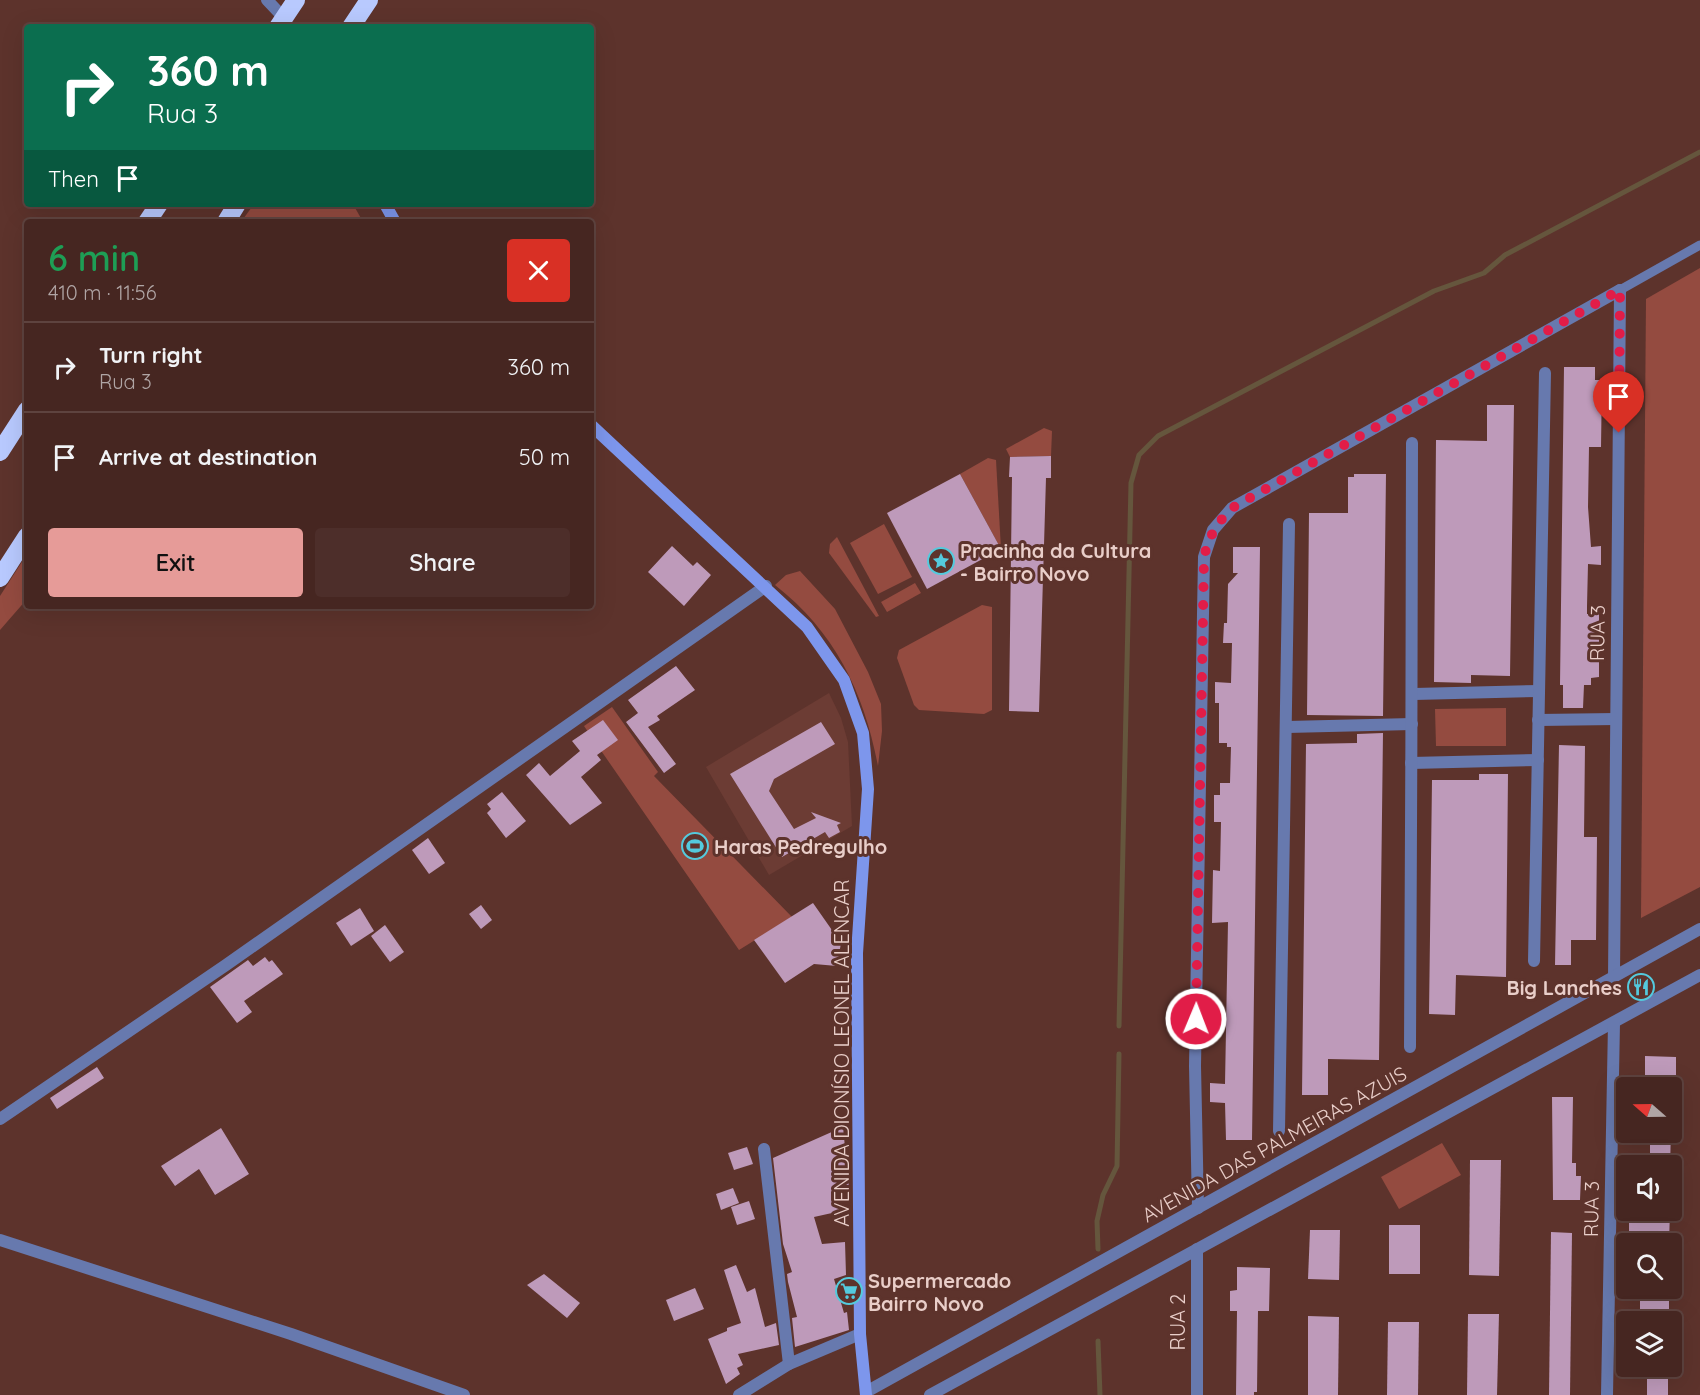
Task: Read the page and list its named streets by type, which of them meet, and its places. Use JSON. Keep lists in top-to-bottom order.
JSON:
{
  "streets": {
    "street": [
      "RUA 3",
      "AVENIDA DIONÍSIO LEONEL ALENCAR",
      "AVENIDA DAS PALMEIRAS AZUIS",
      "RUA 2"
    ]
  },
  "crossings": [
    ["RUA 3", "AVENIDA DAS PALMEIRAS AZUIS"],
    ["AVENIDA DIONÍSIO LEONEL ALENCAR", "AVENIDA DAS PALMEIRAS AZUIS"]
  ],
  "places": {
    "place": ["Pracinha da Cultura - Bairro Novo"],
    "sports": ["Haras Pedregulho"],
    "restaurant": ["Big Lanches"],
    "supermarket": ["Supermercado Bairro Novo"]
  },
  "north": "left",
  "page": {
    "turn": ["360 m", "Rua 3"],
    "then": "Then",
    "heading": ["6 min", "410 m · 11:56"],
    "list": [
      {
        "name": "Turn right",
        "note": "Rua 3",
        "value": "360 m"
      },
      {
        "name": "Arrive at destination",
        "value": "50 m"
      }
    ],
    "buttons": ["Exit", "Share"]
  }
}
